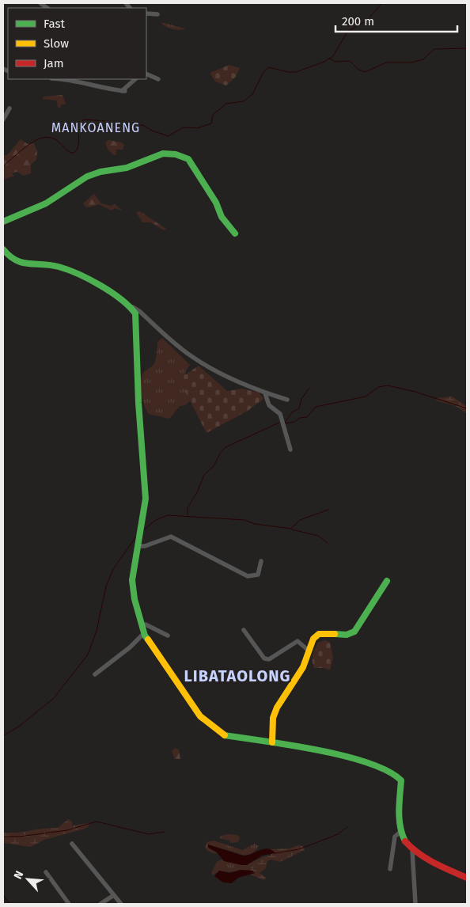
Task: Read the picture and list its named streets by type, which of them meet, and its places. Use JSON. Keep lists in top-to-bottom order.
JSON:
{
  "districts": ["MANKOANENG", "LIBATAOLONG"],
  "legend": ["Fast", "Slow", "Jam"],
  "scale_bar": "200 m",
  "north": "top left"
}
